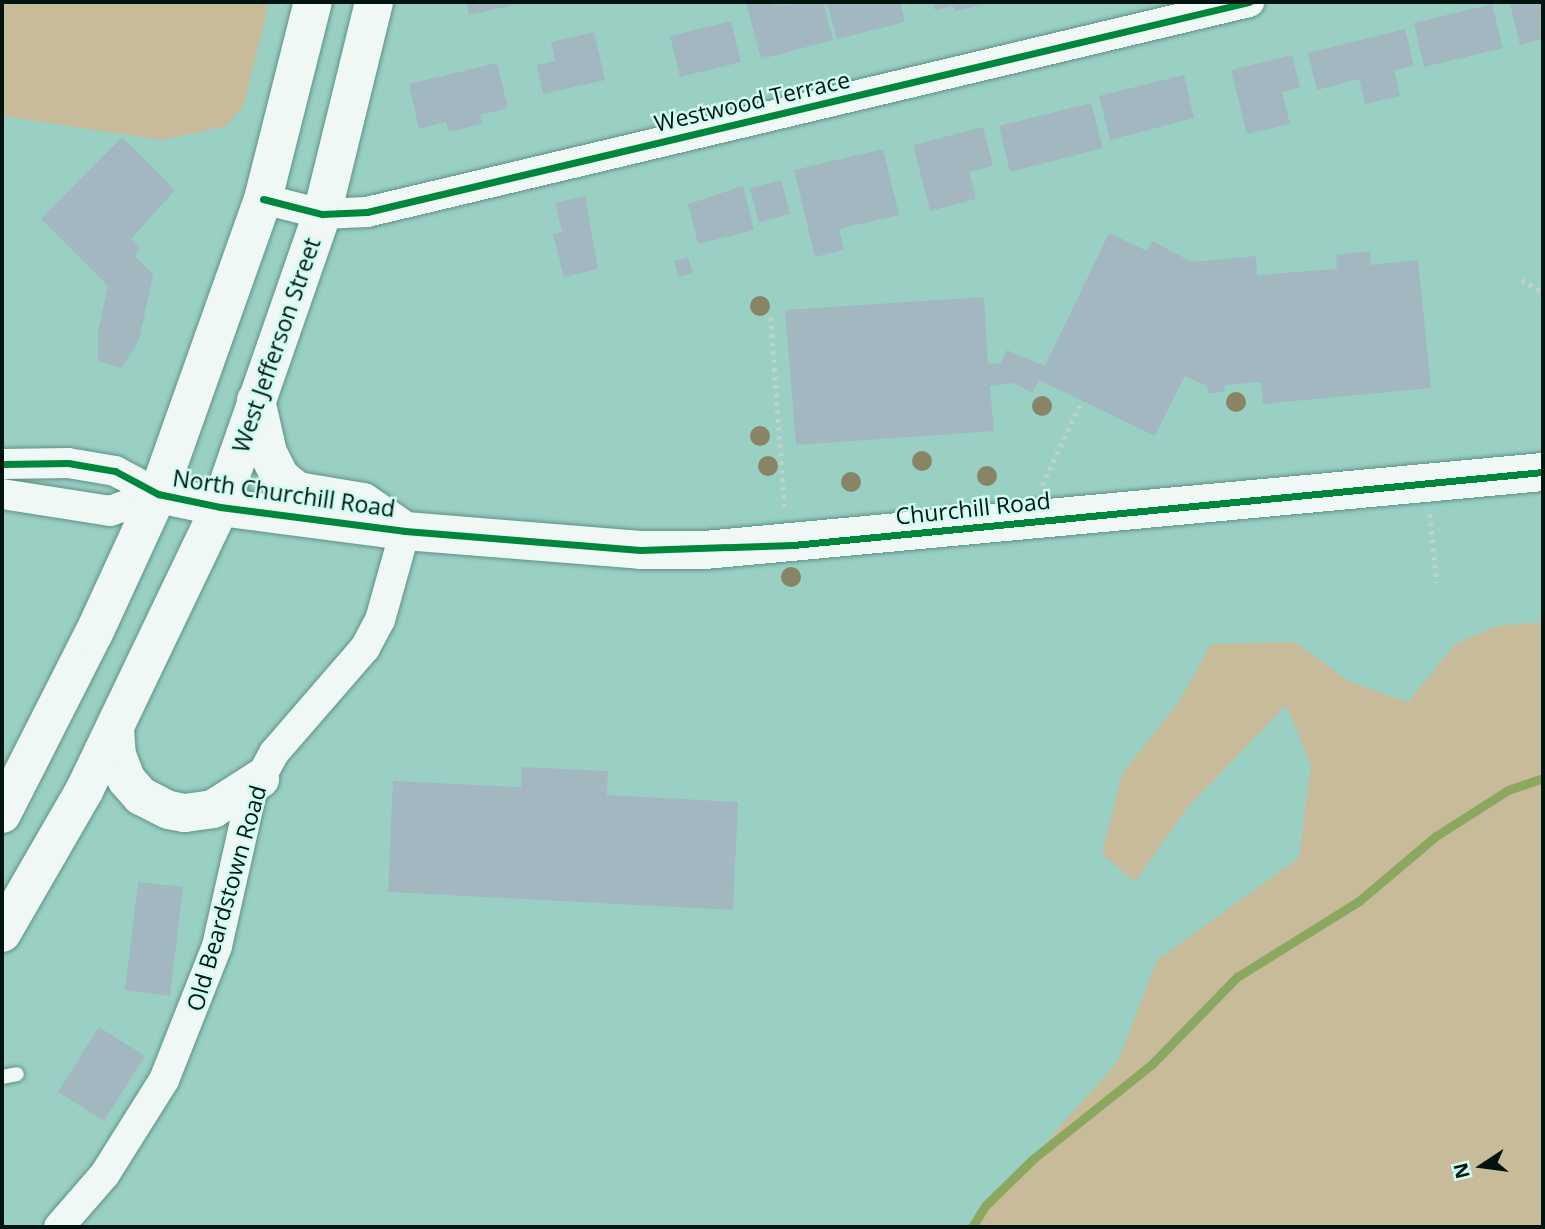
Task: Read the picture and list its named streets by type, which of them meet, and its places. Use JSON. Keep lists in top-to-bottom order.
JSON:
{
  "streets": {
    "main road": ["West Jefferson Street", "North Churchill Road", "Churchill Road"],
    "street": ["Westwood Terrace", "Old Beardstown Road"]
  },
  "crossings": [
    ["Westwood Terrace", "West Jefferson Street"],
    ["West Jefferson Street", "North Churchill Road"],
    ["North Churchill Road", "Churchill Road"],
    ["North Churchill Road", "Old Beardstown Road"],
    ["Churchill Road", "Old Beardstown Road"]
  ],
  "north": "left"
}
